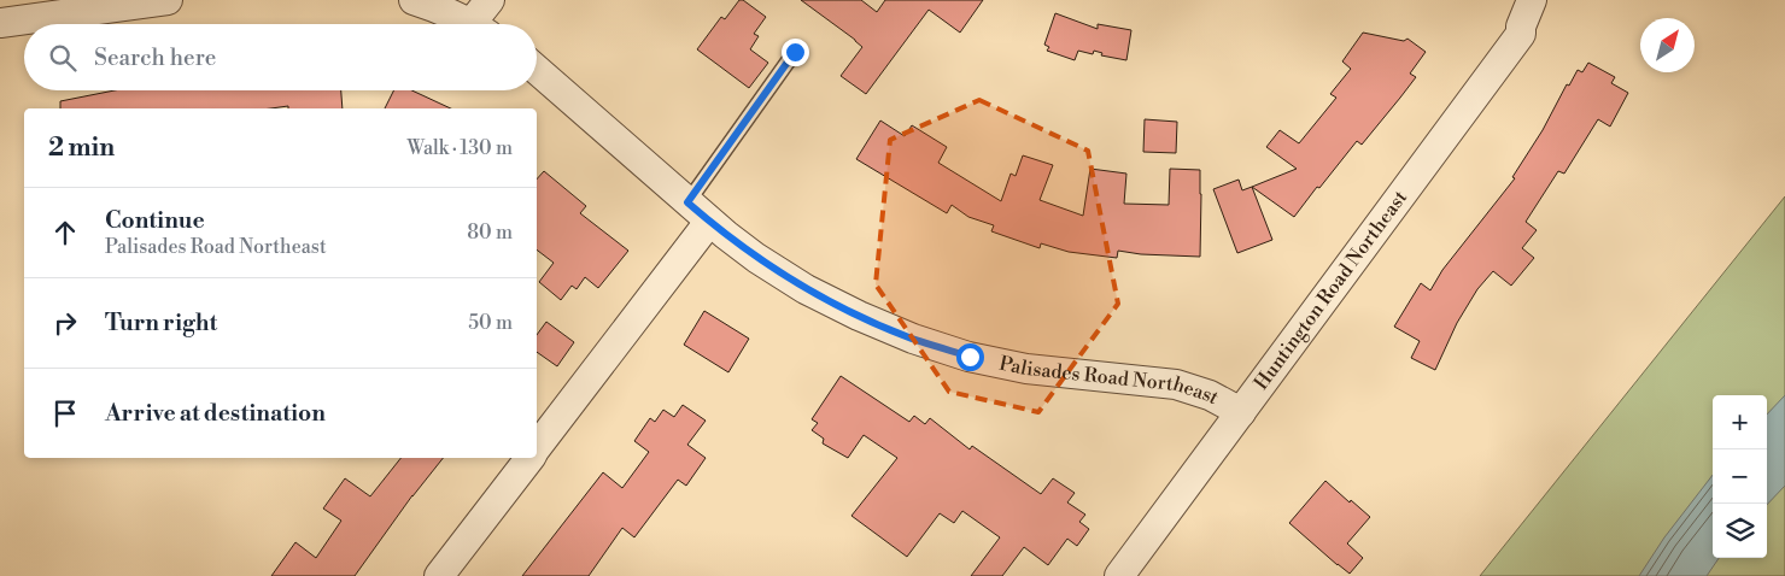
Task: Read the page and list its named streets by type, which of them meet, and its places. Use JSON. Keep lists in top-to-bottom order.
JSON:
{
  "streets": {
    "street": ["Huntington Road Northeast", "Palisades Road Northeast"]
  },
  "crossings": [
    ["Huntington Road Northeast", "Palisades Road Northeast"]
  ],
  "north": "top right",
  "page": {
    "search": "Search here",
    "heading": ["2 min", "Walk · 130 m"],
    "list": [
      ["Continue", "Palisades Road Northeast", "80 m"],
      ["Turn right", "50 m"],
      "Arrive at destination"
    ],
    "map_buttons": ["+", "−"]
  }
}
